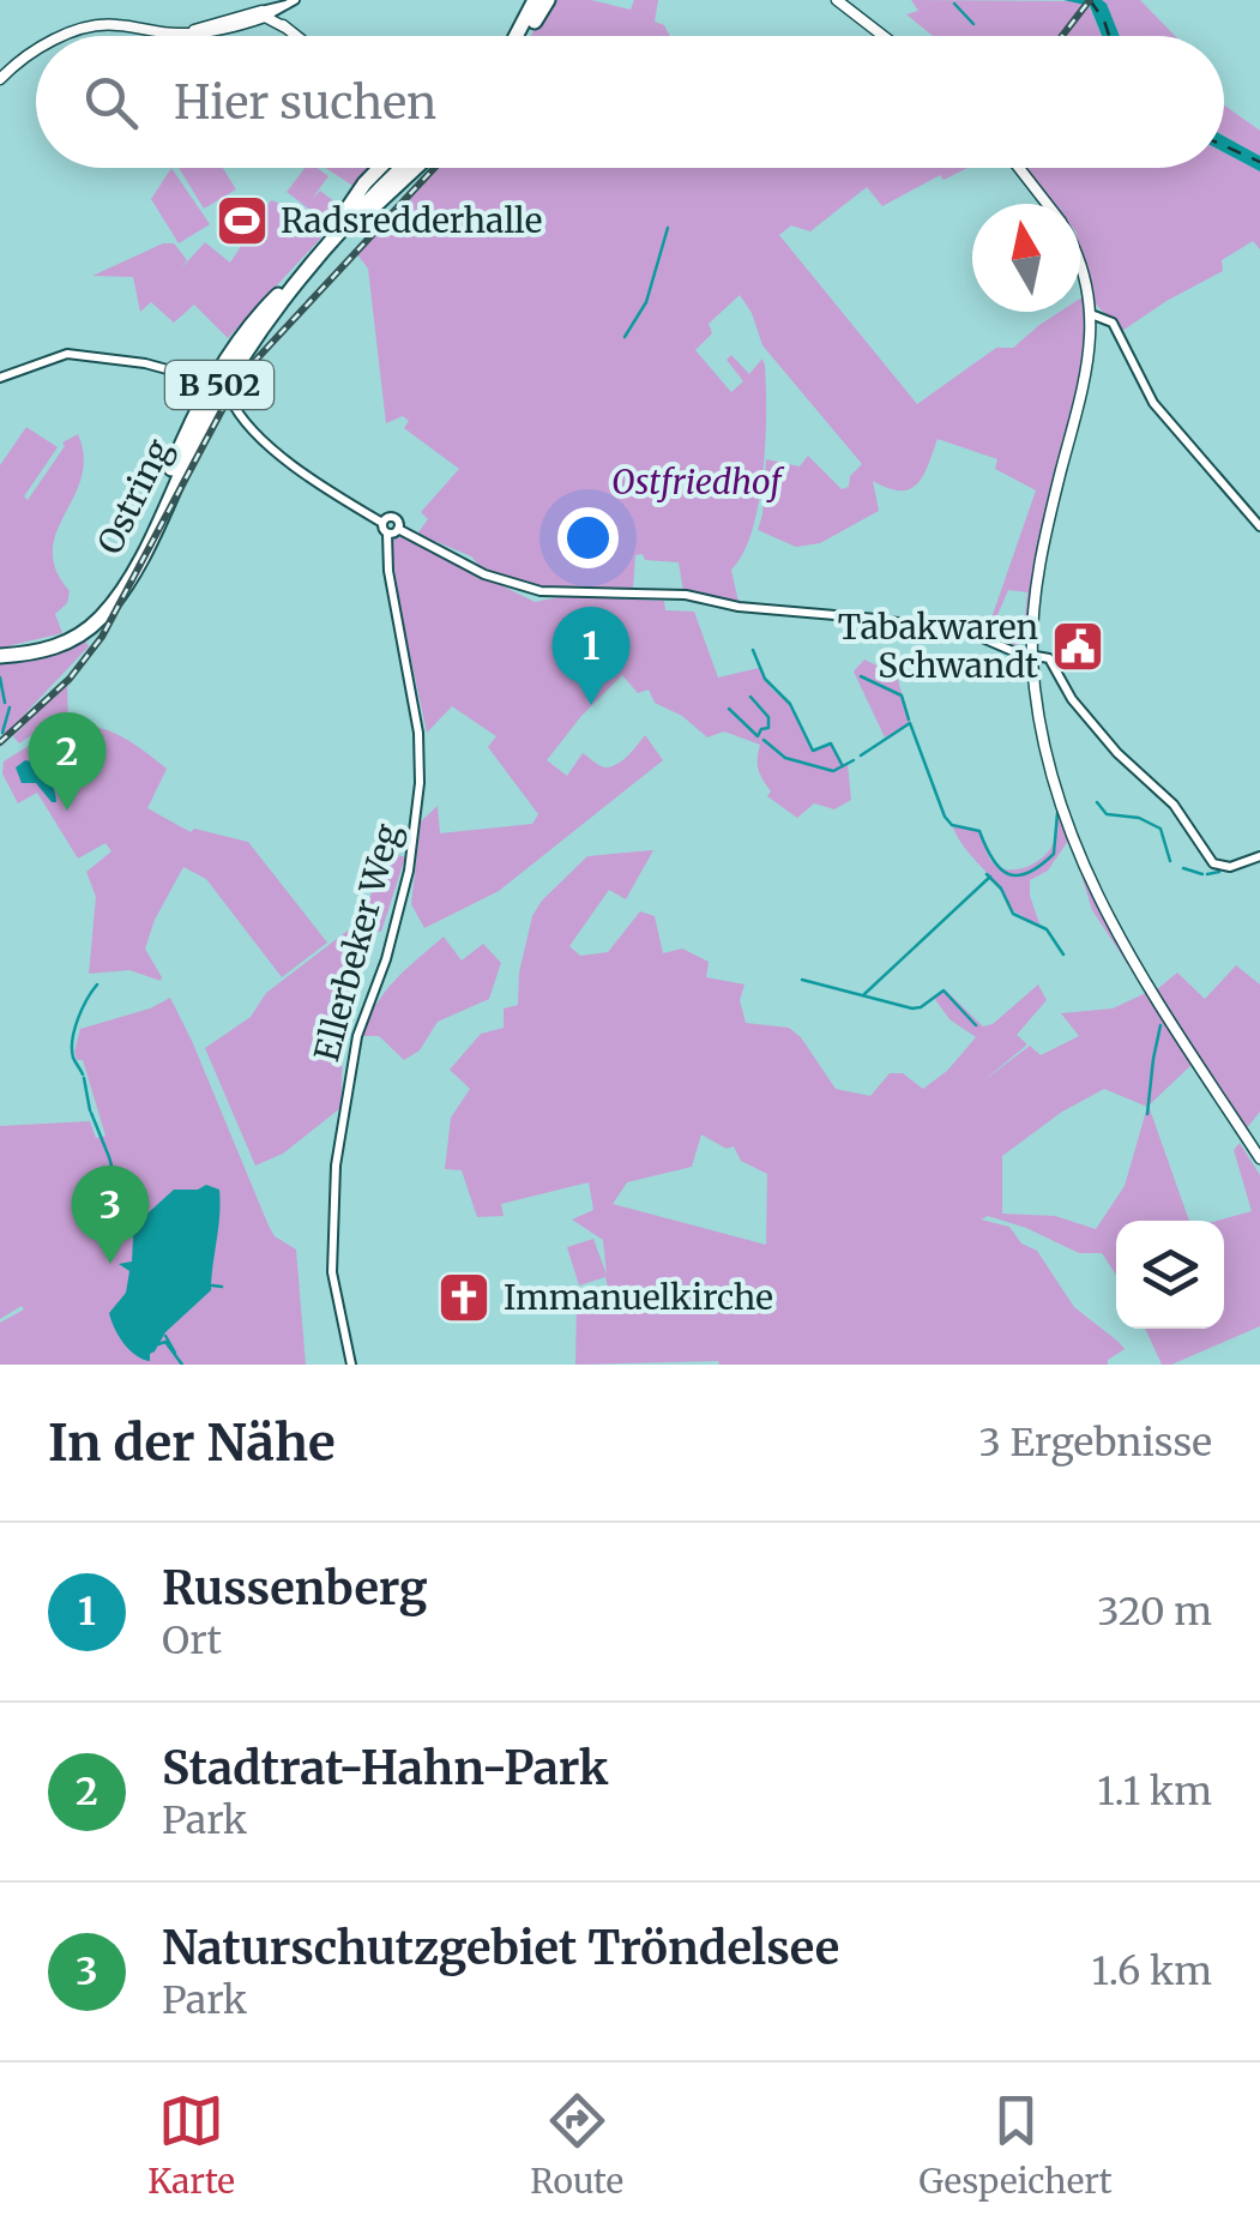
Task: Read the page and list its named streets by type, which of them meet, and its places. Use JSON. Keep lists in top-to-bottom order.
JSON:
{
  "streets": {
    "highway": ["B 502", "Ostring"],
    "street": ["Ellerbeker Weg"]
  },
  "parks": ["Ostfriedhof"],
  "places": {
    "sports": ["Radsredderhalle"],
    "public building": ["Tabakwaren Schwandt"],
    "church": ["Immanuelkirche"]
  },
  "north": "top",
  "page": {
    "search": "Hier suchen",
    "pins": ["1", "2", "3"],
    "heading": ["In der Nähe", "3 Ergebnisse"],
    "list": [
      {
        "mark": "1",
        "name": "Russenberg",
        "note": "Ort",
        "value": "320 m"
      },
      {
        "mark": "2",
        "name": "Stadtrat-Hahn-Park",
        "note": "Park",
        "value": "1.1 km"
      },
      {
        "mark": "3",
        "name": "Naturschutzgebiet Tröndelsee",
        "note": "Park",
        "value": "1.6 km"
      }
    ],
    "nav": ["Karte", "Route", "Gespeichert"]
  }
}
